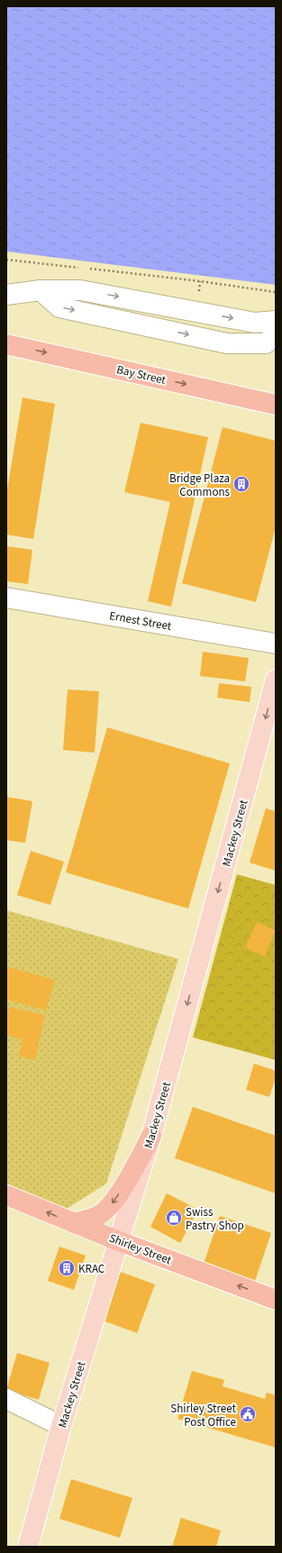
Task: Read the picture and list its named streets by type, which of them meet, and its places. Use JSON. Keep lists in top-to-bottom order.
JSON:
{
  "streets": {
    "highway": ["Bay Street", "Shirley Street"],
    "main road": ["Mackey Street"],
    "street": ["Ernest Street"]
  },
  "crossings": [
    ["Mackey Street", "Shirley Street"]
  ],
  "one_way": ["Bay Street", "Mackey Street", "Shirley Street"],
  "places": {
    "building": ["Bridge Plaza Commons", "KRAC"],
    "shop": ["Swiss Pastry Shop"],
    "public building": ["Shirley Street Post Office"]
  }
}
